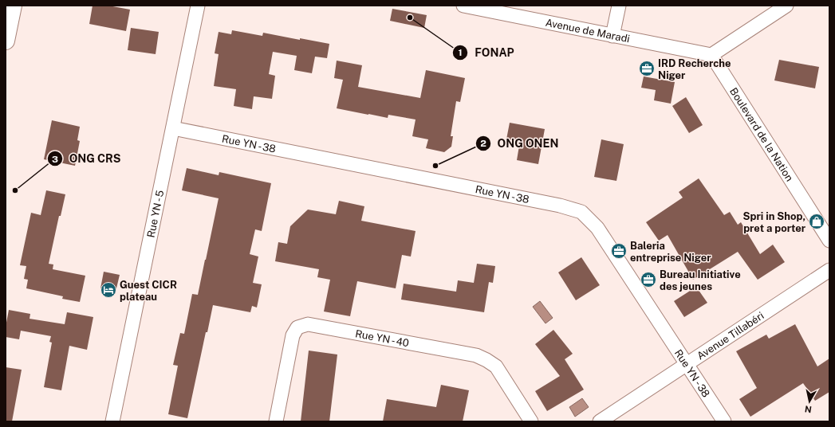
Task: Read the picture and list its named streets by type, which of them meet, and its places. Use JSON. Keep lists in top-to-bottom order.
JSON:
{
  "streets": {
    "street": [
      "Avenue de Maradi",
      "Boulevard de la Nation",
      "Rue YN - 38",
      "Rue YN - 5",
      "Avenue Tillabéri",
      "Rue YN - 40"
    ]
  },
  "crossings": [
    ["Avenue de Maradi", "Boulevard de la Nation"],
    ["Rue YN - 38", "Rue YN - 5"],
    ["Rue YN - 38", "Avenue Tillabéri"]
  ],
  "places": {
    "other": ["FONAP", "ONG ONEN", "ONG CRS"],
    "office": ["IRD Recherche Niger", "Baleria entreprise Niger", "Bureau Initiative des jeunes"],
    "shop": ["Spri in Shop, pret a porter"],
    "hotel": ["Guest CICR plateau"]
  },
  "north": "bottom"
}
